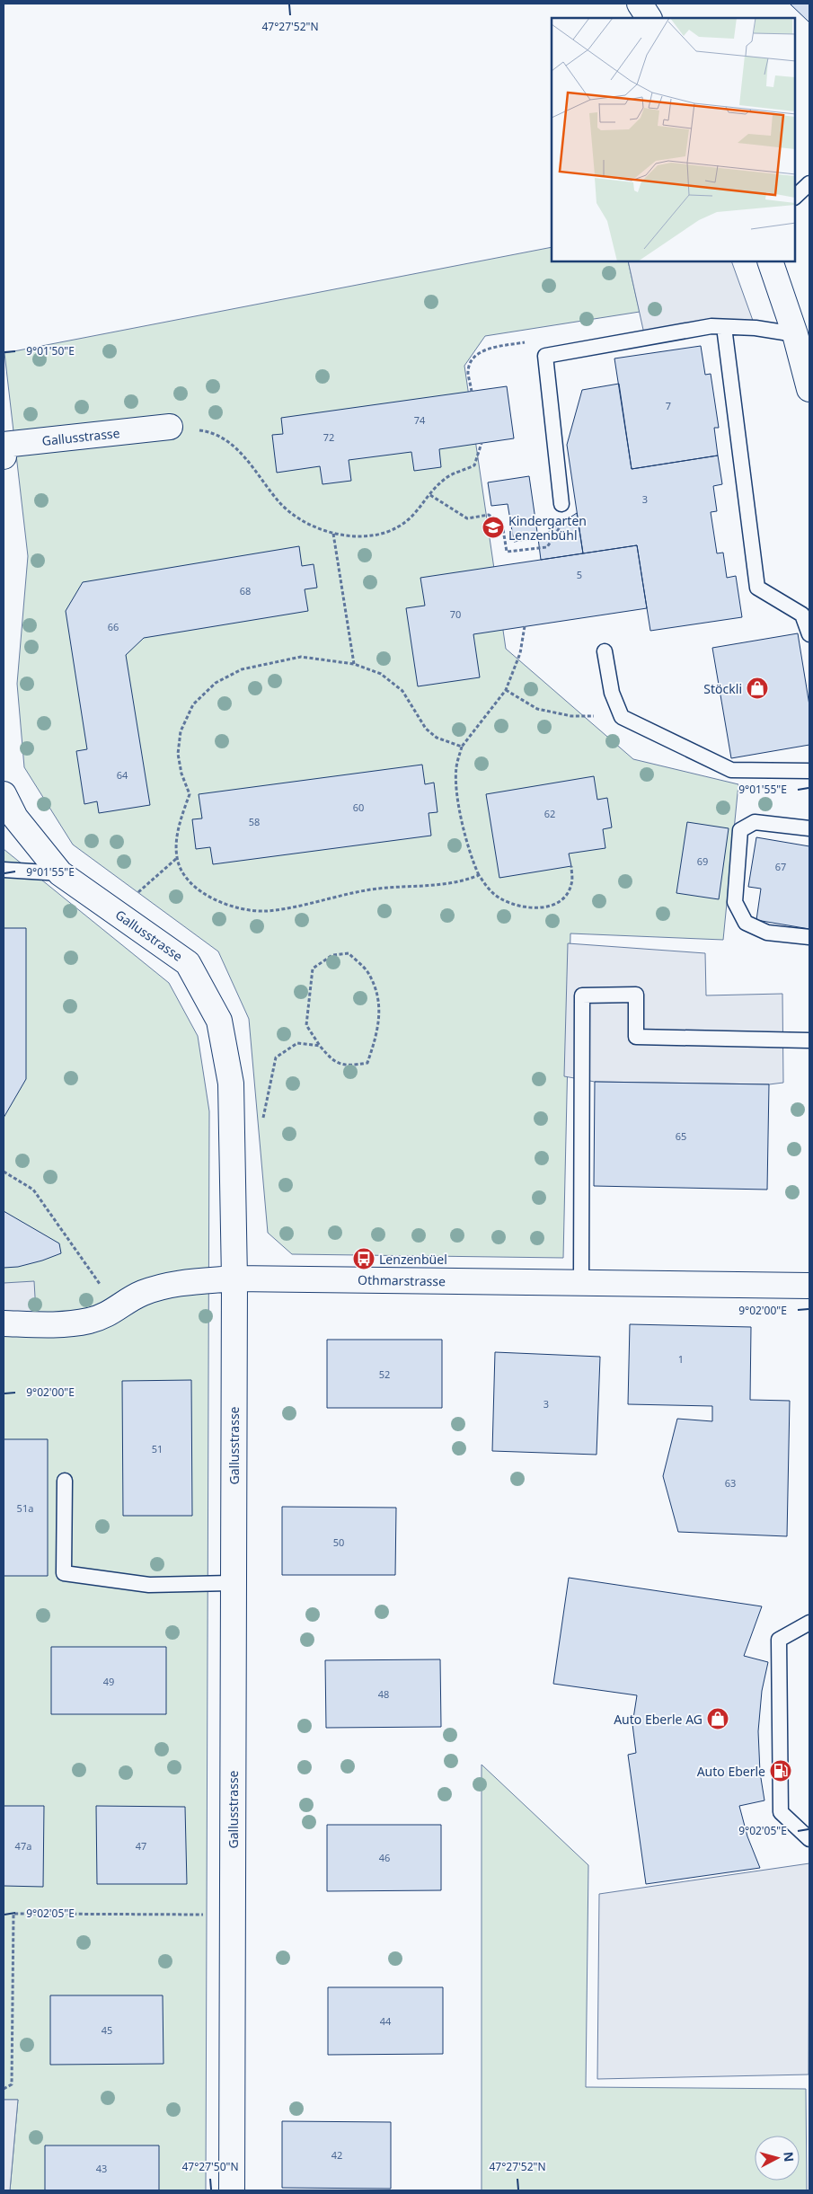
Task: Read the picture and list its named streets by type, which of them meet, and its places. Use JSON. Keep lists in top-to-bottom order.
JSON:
{
  "streets": {
    "street": ["Gallusstrasse", "Othmarstrasse"]
  },
  "crossings": [
    ["Gallusstrasse", "Othmarstrasse"]
  ],
  "places": {
    "school or university": ["Kindergarten Lenzenbühl"],
    "shop": ["Stöckli", "Auto Eberle AG"],
    "bus stop": ["Lenzenbüel"],
    "fuel station": ["Auto Eberle"]
  },
  "house_numbers": [
    "7",
    "74",
    "72",
    "3",
    "5",
    "68",
    "70",
    "66",
    "64",
    "60",
    "62",
    "58",
    "69",
    "67",
    "65",
    "1",
    "52",
    "3",
    "51",
    "63",
    "51a",
    "50",
    "49",
    "48",
    "47a",
    "47",
    "46",
    "44",
    "45",
    "42",
    "43"
  ],
  "north": "right",
  "coordinates": [
    "47°27'52\"N",
    "9°01'50\"E",
    "9°01'55\"E",
    "9°02'00\"E",
    "9°02'05\"E",
    "47°27'50\"N"
  ]
}
